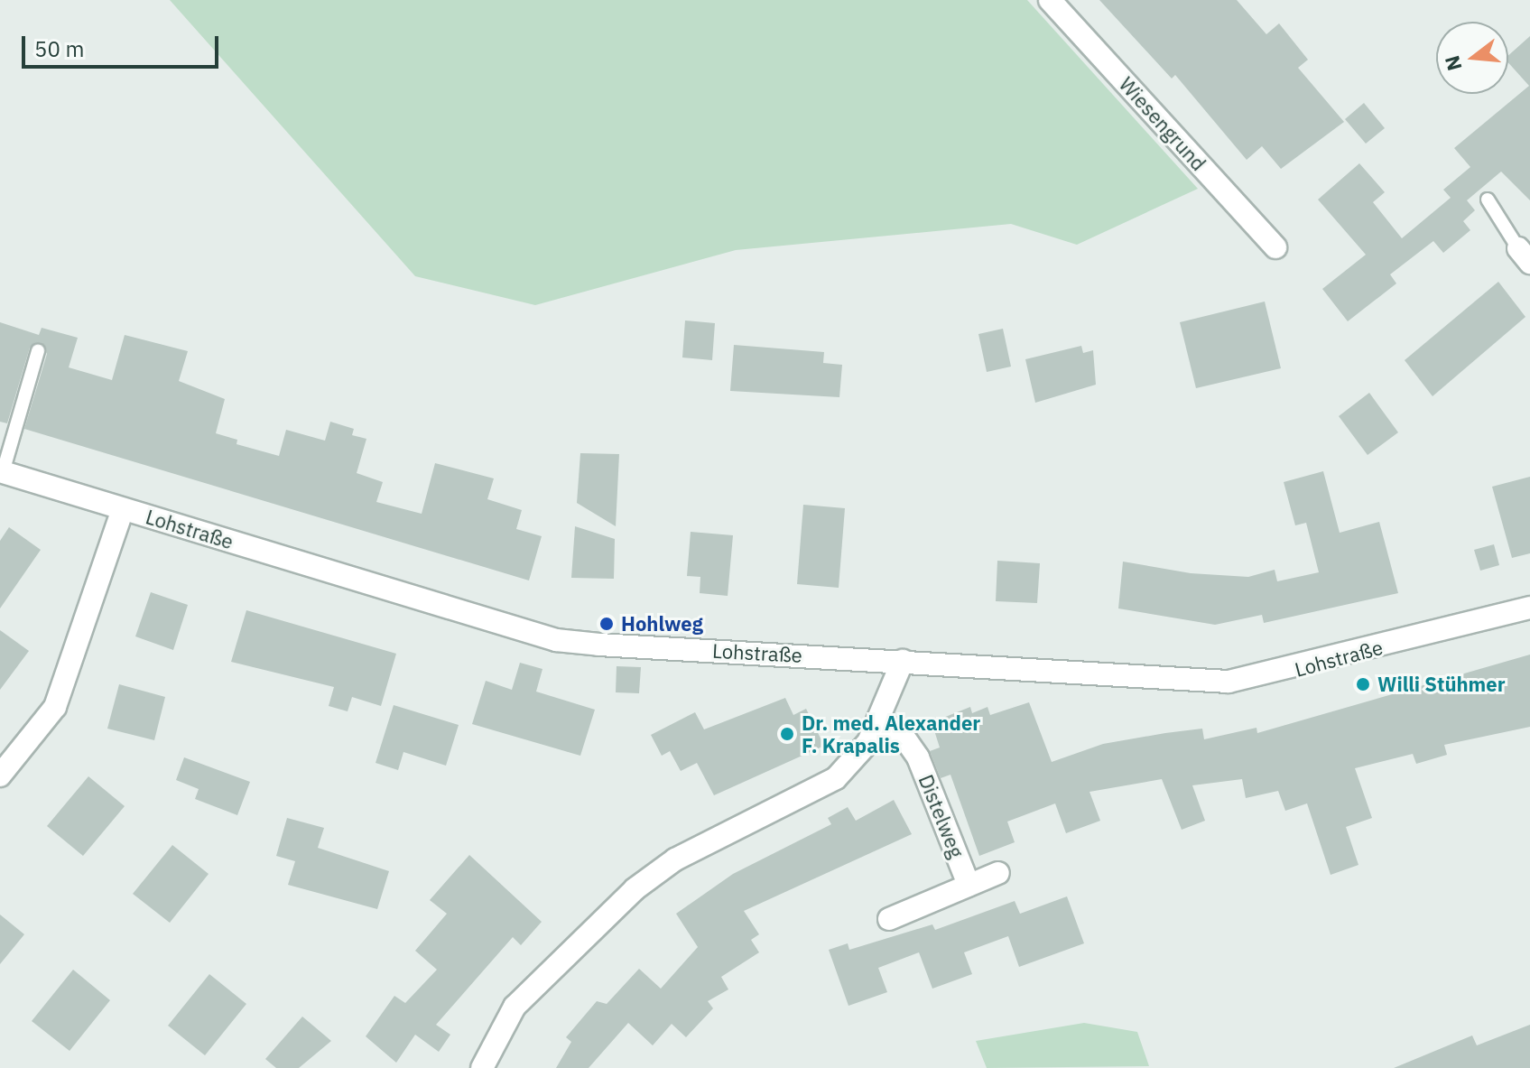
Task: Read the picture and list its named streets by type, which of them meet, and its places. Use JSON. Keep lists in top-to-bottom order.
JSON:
{
  "streets": {
    "street": ["Wiesengrund", "Lohstraße", "Distelweg"]
  },
  "places": ["Hohlweg", "Willi Stühmer", "Dr. med. Alexander F. Krapalis"],
  "scale_bar": "50 m",
  "north": "left"
}
